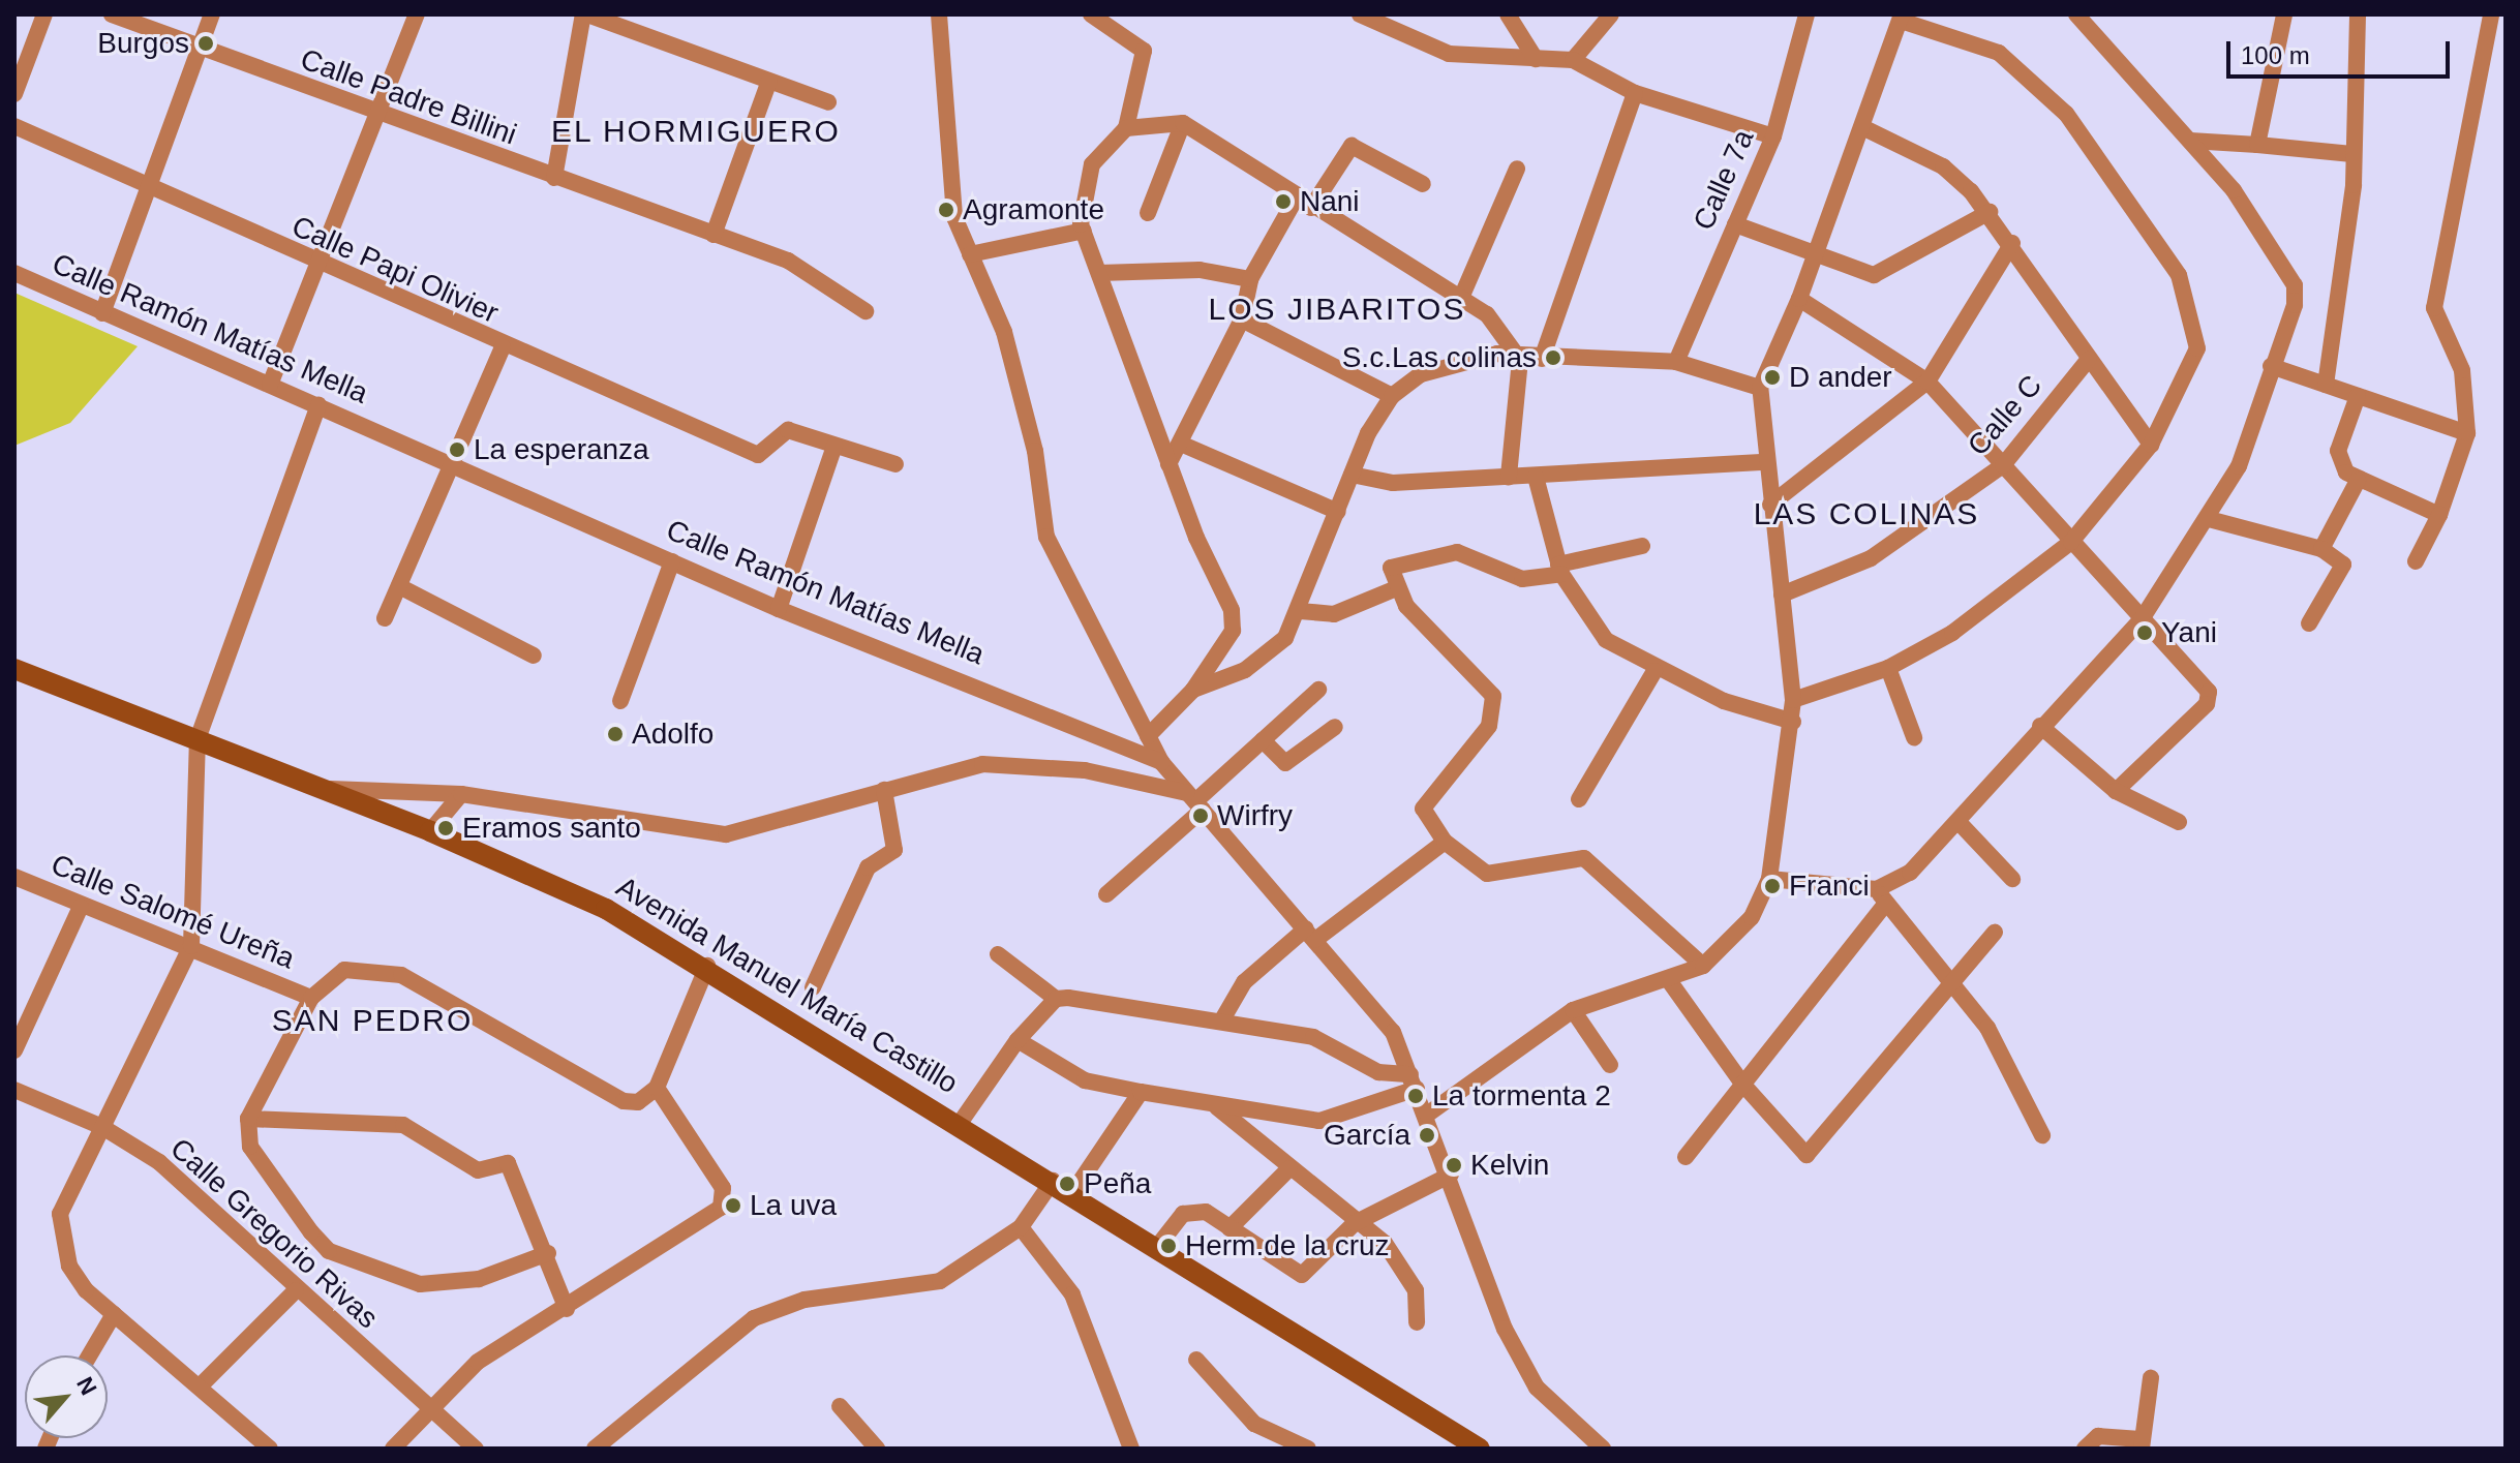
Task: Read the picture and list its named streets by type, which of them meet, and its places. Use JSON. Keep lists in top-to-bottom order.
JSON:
{
  "streets": {
    "street": [
      "Calle Padre Billini",
      "Calle 7a",
      "Calle Papi Olivier",
      "Calle Ramón Matías Mella",
      "Calle C",
      "Calle Salomé Ureña",
      "Avenida Manuel María Castillo",
      "Calle Gregorio Rivas"
    ]
  },
  "districts": [
    "EL HORMIGUERO",
    "LOS JIBARITOS",
    "LAS COLINAS",
    "SAN PEDRO"
  ],
  "places": [
    "Burgos",
    "Nani",
    "Agramonte",
    "S.c.Las colinas",
    "D ander",
    "La esperanza",
    "Yani",
    "Adolfo",
    "Wirfry",
    "Eramos santo",
    "Franci",
    "La tormenta 2",
    "García",
    "Kelvin",
    "Peña",
    "La uva",
    "Herm.de la cruz"
  ],
  "scale_bar": "100 m",
  "north": "top right"
}
